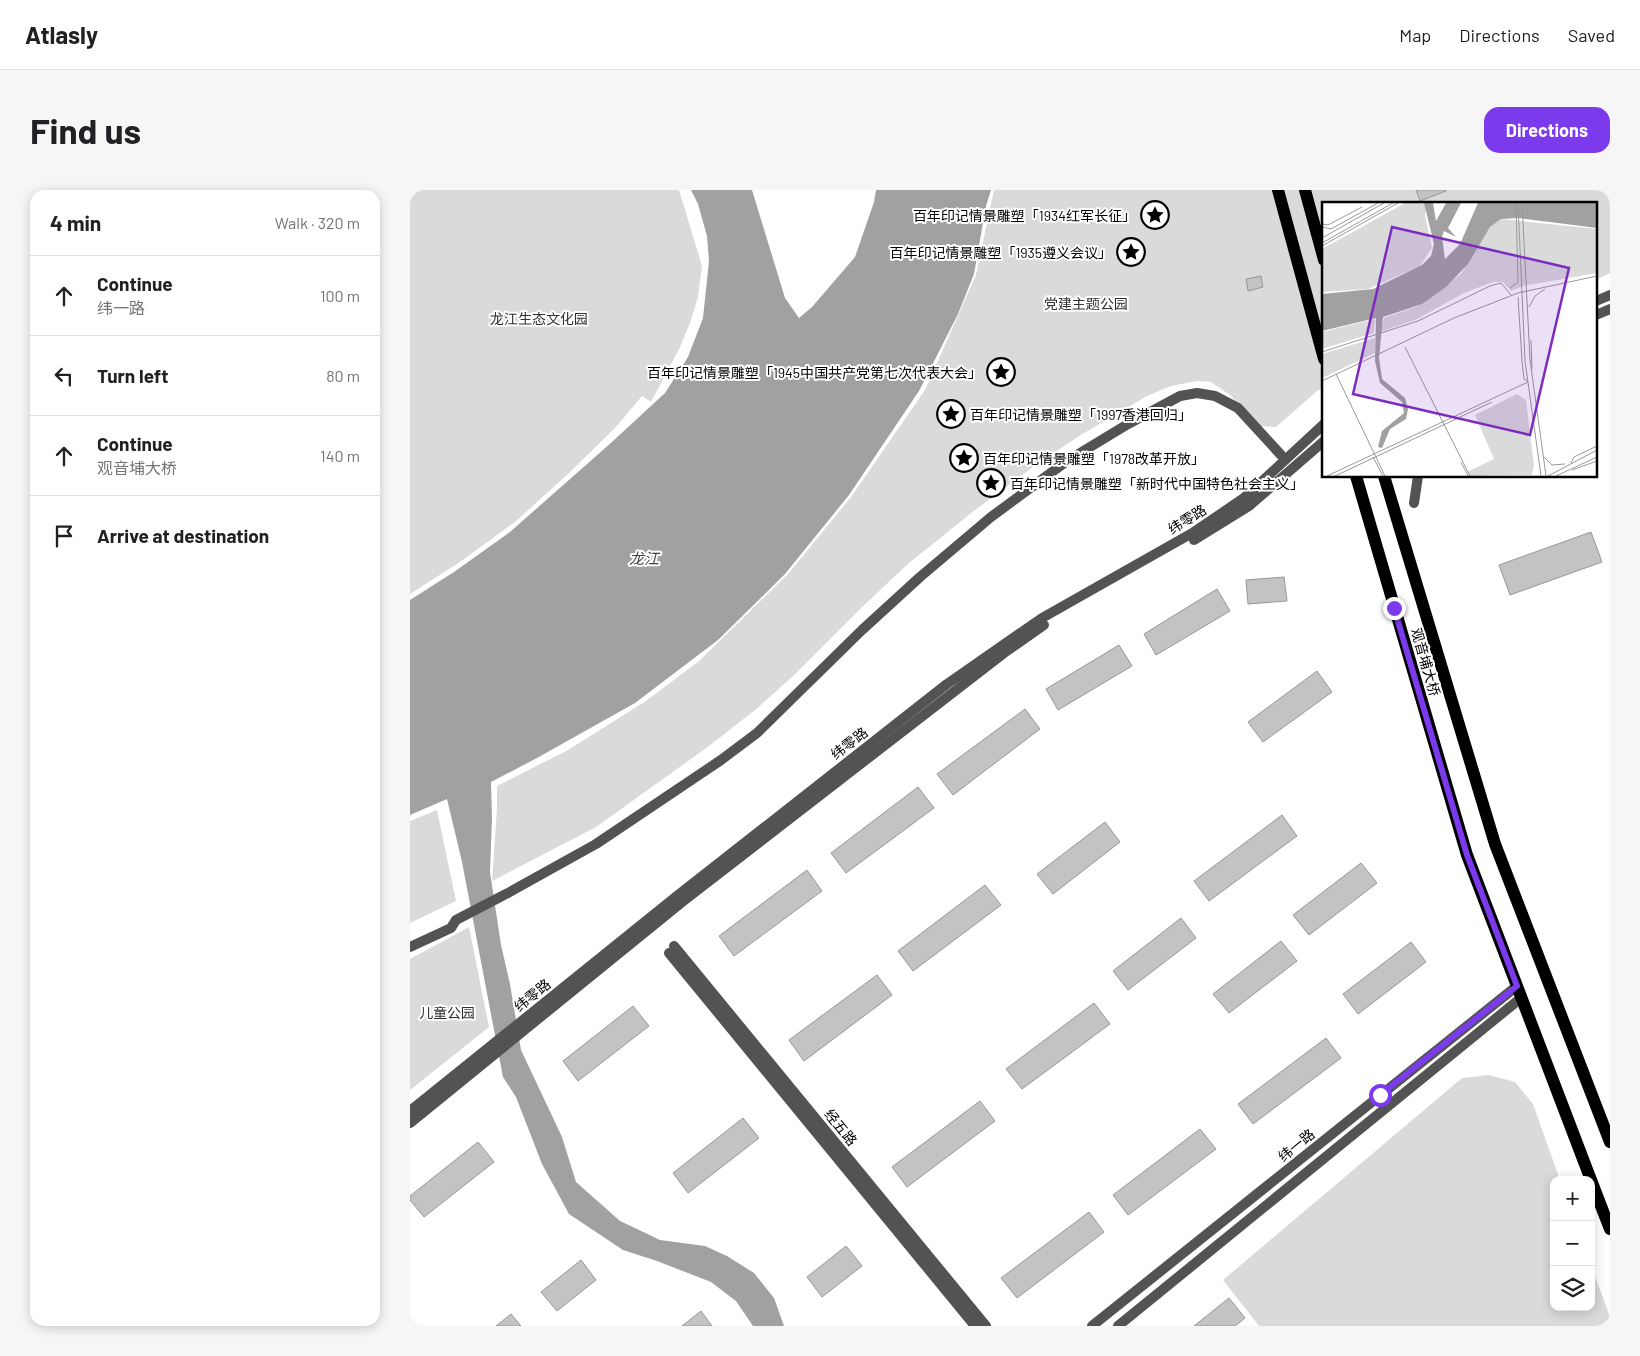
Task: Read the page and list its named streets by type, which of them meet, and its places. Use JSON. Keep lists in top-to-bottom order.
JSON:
{
  "streets": {
    "main road": ["观音埔大桥"],
    "street": ["纬零路", "经五路", "纬一路"]
  },
  "crossings": [
    ["观音埔大桥", "纬一路"]
  ],
  "water": ["龙江"],
  "parks": ["党建主题公园", "龙江生态文化园", "儿童公园"],
  "places": {
    "place": [
      "百年印记情景雕塑「1934红军长征」",
      "百年印记情景雕塑「1935遵义会议」",
      "百年印记情景雕塑「1945中国共产党第七次代表大会」",
      "百年印记情景雕塑「1997香港回归」",
      "百年印记情景雕塑「1978改革开放」",
      "百年印记情景雕塑「新时代中国特色社会主义」"
    ]
  },
  "page": {
    "header": "Atlasly",
    "nav": ["Map", "Directions", "Saved"],
    "buttons": "Directions",
    "title": "Find us",
    "heading": ["4 min", "Walk · 320 m"],
    "list": [
      ["Continue", "纬一路", "100 m"],
      ["Turn left", "80 m"],
      ["Continue", "观音埔大桥", "140 m"],
      "Arrive at destination"
    ],
    "map_buttons": ["+", "−"]
  }
}
